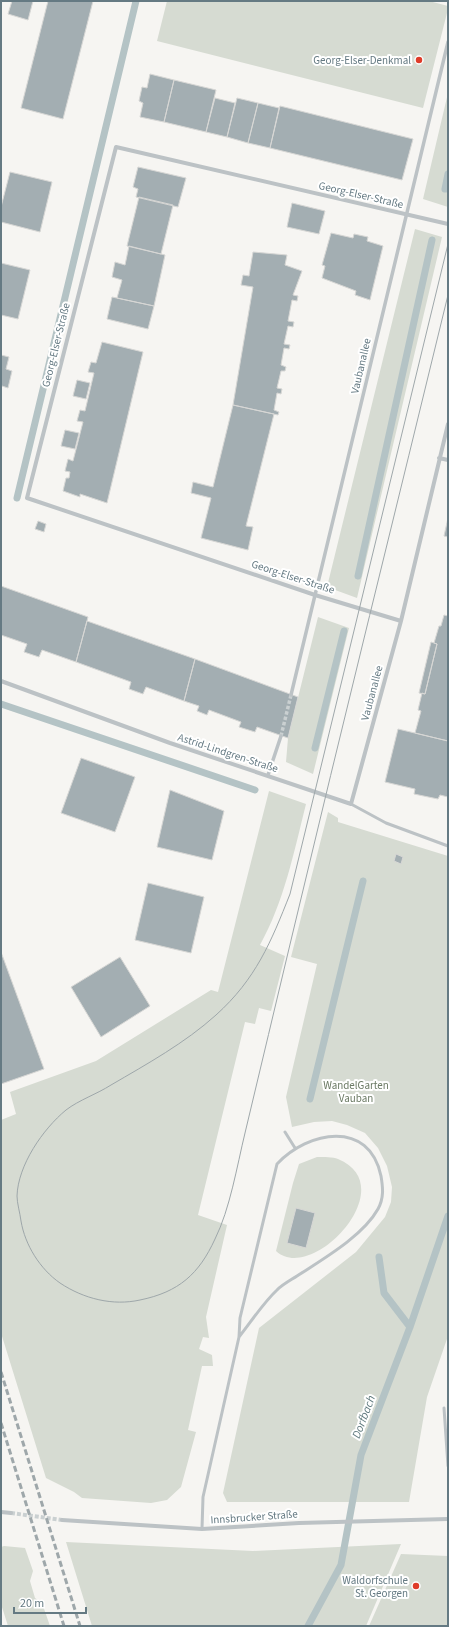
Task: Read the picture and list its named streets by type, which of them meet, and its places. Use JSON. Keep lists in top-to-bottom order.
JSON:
{
  "streets": {
    "street": [
      "Georg-Elser-Straße",
      "Vaubanallee",
      "Astrid-Lindgren-Straße",
      "Innsbrucker Straße"
    ]
  },
  "crossings": [
    ["Georg-Elser-Straße", "Vaubanallee"],
    ["Vaubanallee", "Astrid-Lindgren-Straße"]
  ],
  "water": ["Dorfbach"],
  "parks": ["WandelGarten Vauban"],
  "places": ["Georg-Elser-Denkmal", "Waldorfschule St. Georgen"],
  "scale_bar": "20 m"
}
